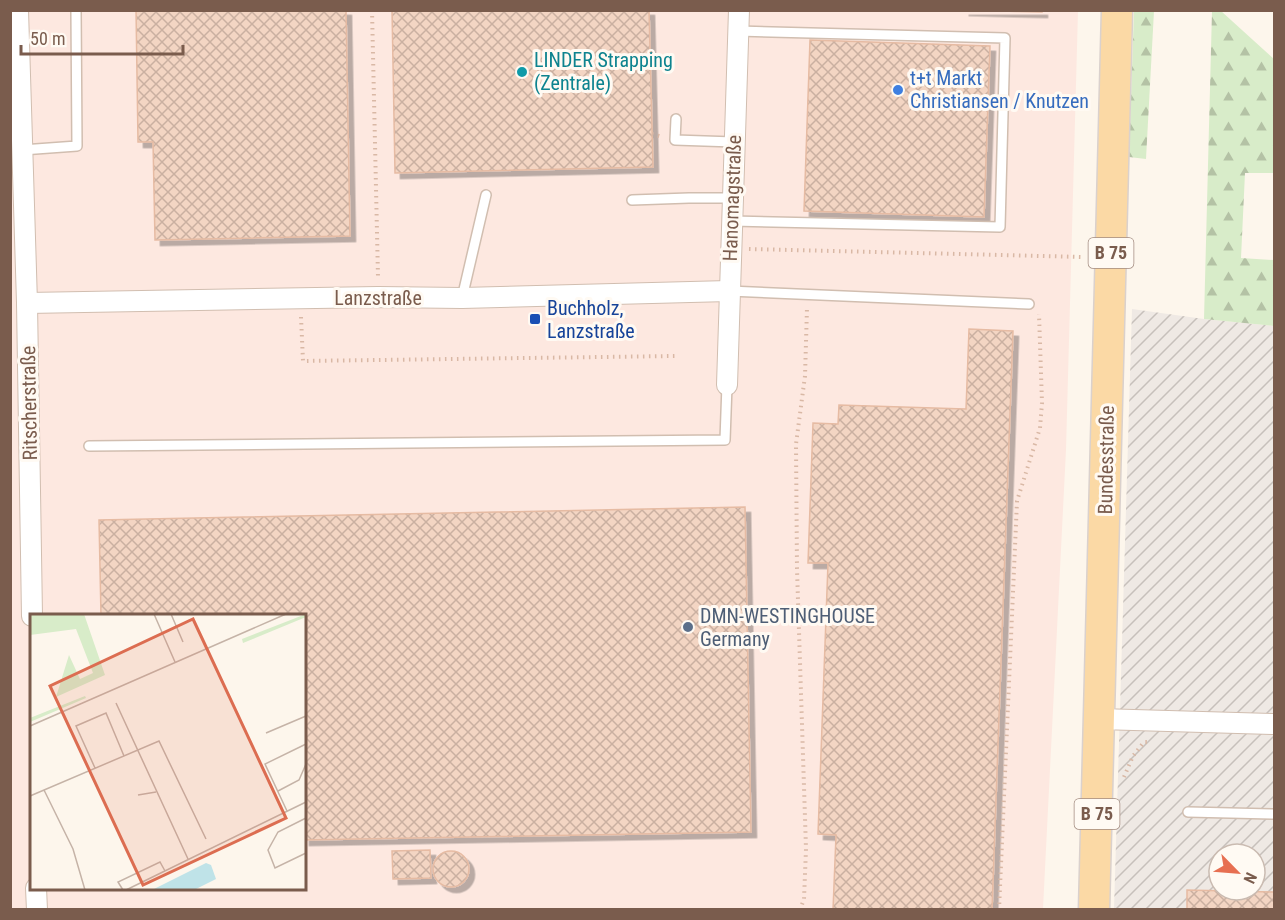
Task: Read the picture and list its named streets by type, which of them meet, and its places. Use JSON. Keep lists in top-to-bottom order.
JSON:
{
  "streets": {
    "main road": ["B 75", "Bundesstraße"],
    "street": ["Hanomagstraße", "Lanzstraße", "Ritscherstraße"]
  },
  "crossings": [
    ["Hanomagstraße", "Lanzstraße"],
    ["Lanzstraße", "Ritscherstraße"]
  ],
  "places": {
    "other": ["LINDER Strapping (Zentrale)", "t+t Markt Christiansen / Knutzen", "DMN-WESTINGHOUSE Germany"],
    "transit": ["Buchholz, Lanzstraße"]
  },
  "scale_bar": "50 m",
  "north": "bottom right"
}
